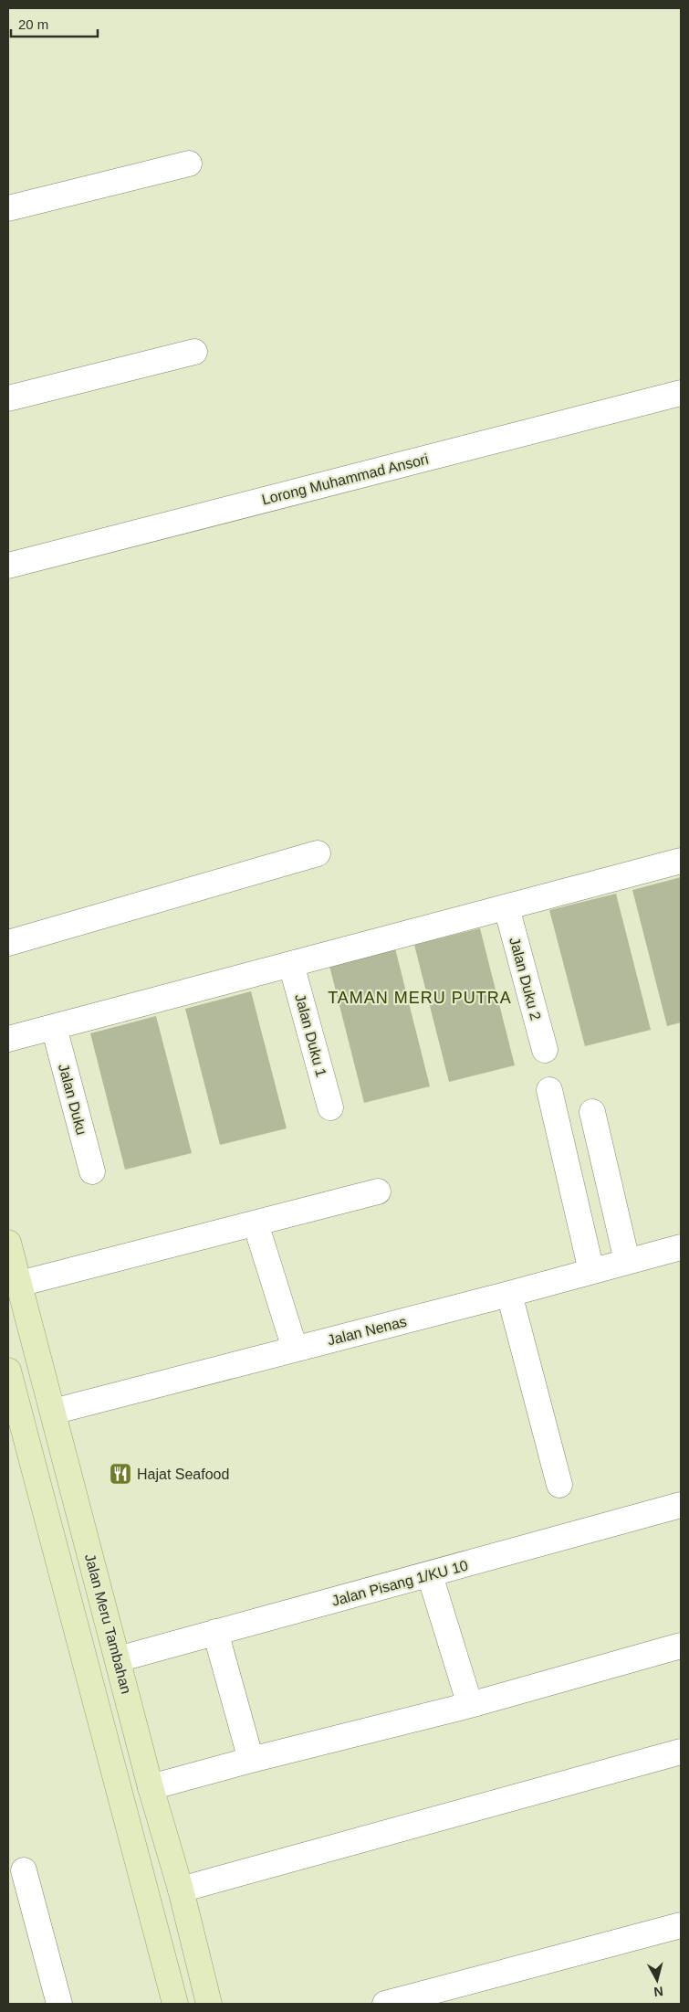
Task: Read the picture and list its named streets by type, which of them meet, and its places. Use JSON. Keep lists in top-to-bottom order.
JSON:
{
  "streets": {
    "main road": ["Jalan Meru Tambahan"],
    "street": [
      "Lorong Muhammad Ansori",
      "Jalan Duku 2",
      "Jalan Duku 1",
      "Jalan Duku",
      "Jalan Nenas",
      "Jalan Pisang 1/KU 10"
    ]
  },
  "crossings": [
    ["Jalan Nenas", "Jalan Meru Tambahan"],
    ["Jalan Pisang 1/KU 10", "Jalan Meru Tambahan"]
  ],
  "districts": ["TAMAN MERU PUTRA"],
  "places": {
    "restaurant": ["Hajat Seafood"]
  },
  "scale_bar": "20 m",
  "north": "bottom"
}
